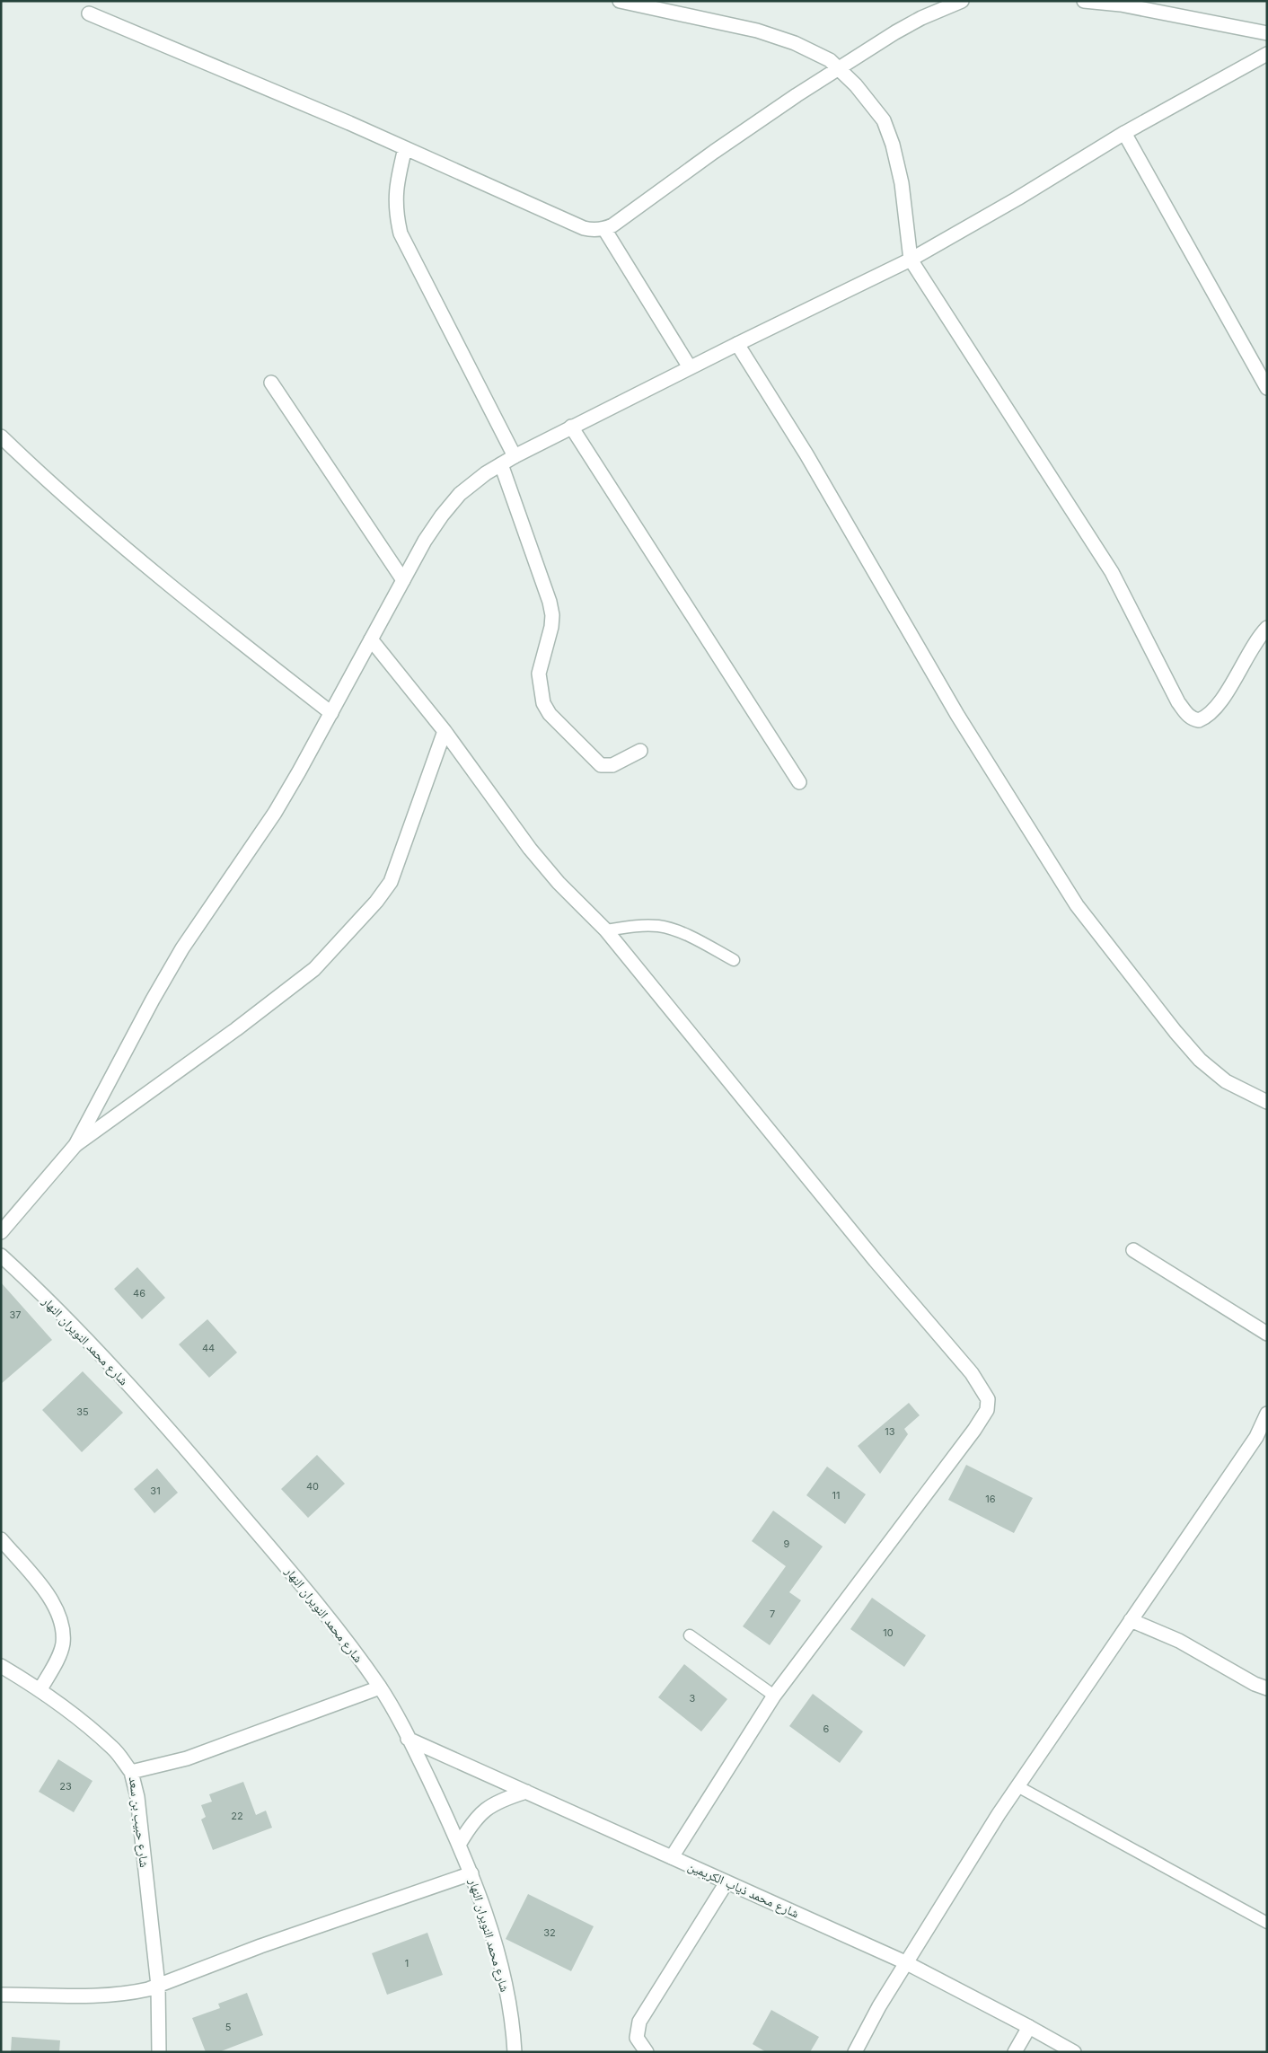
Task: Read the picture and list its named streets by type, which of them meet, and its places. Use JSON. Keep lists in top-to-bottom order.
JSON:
{
  "streets": {
    "street": ["شارع محمد النويران النهار", "شارع حبيب بن سعد", "شارع محمد ذياب الكريمين"]
  },
  "crossings": [
    ["شارع محمد النويران النهار", "شارع حبيب بن سعد"],
    ["شارع محمد النويران النهار", "شارع محمد ذياب الكريمين"]
  ],
  "house_numbers": [
    "46",
    "37",
    "44",
    "35",
    "13",
    "40",
    "31",
    "11",
    "16",
    "9",
    "7",
    "10",
    "3",
    "6",
    "23",
    "22",
    "32",
    "1",
    "5"
  ]
}
